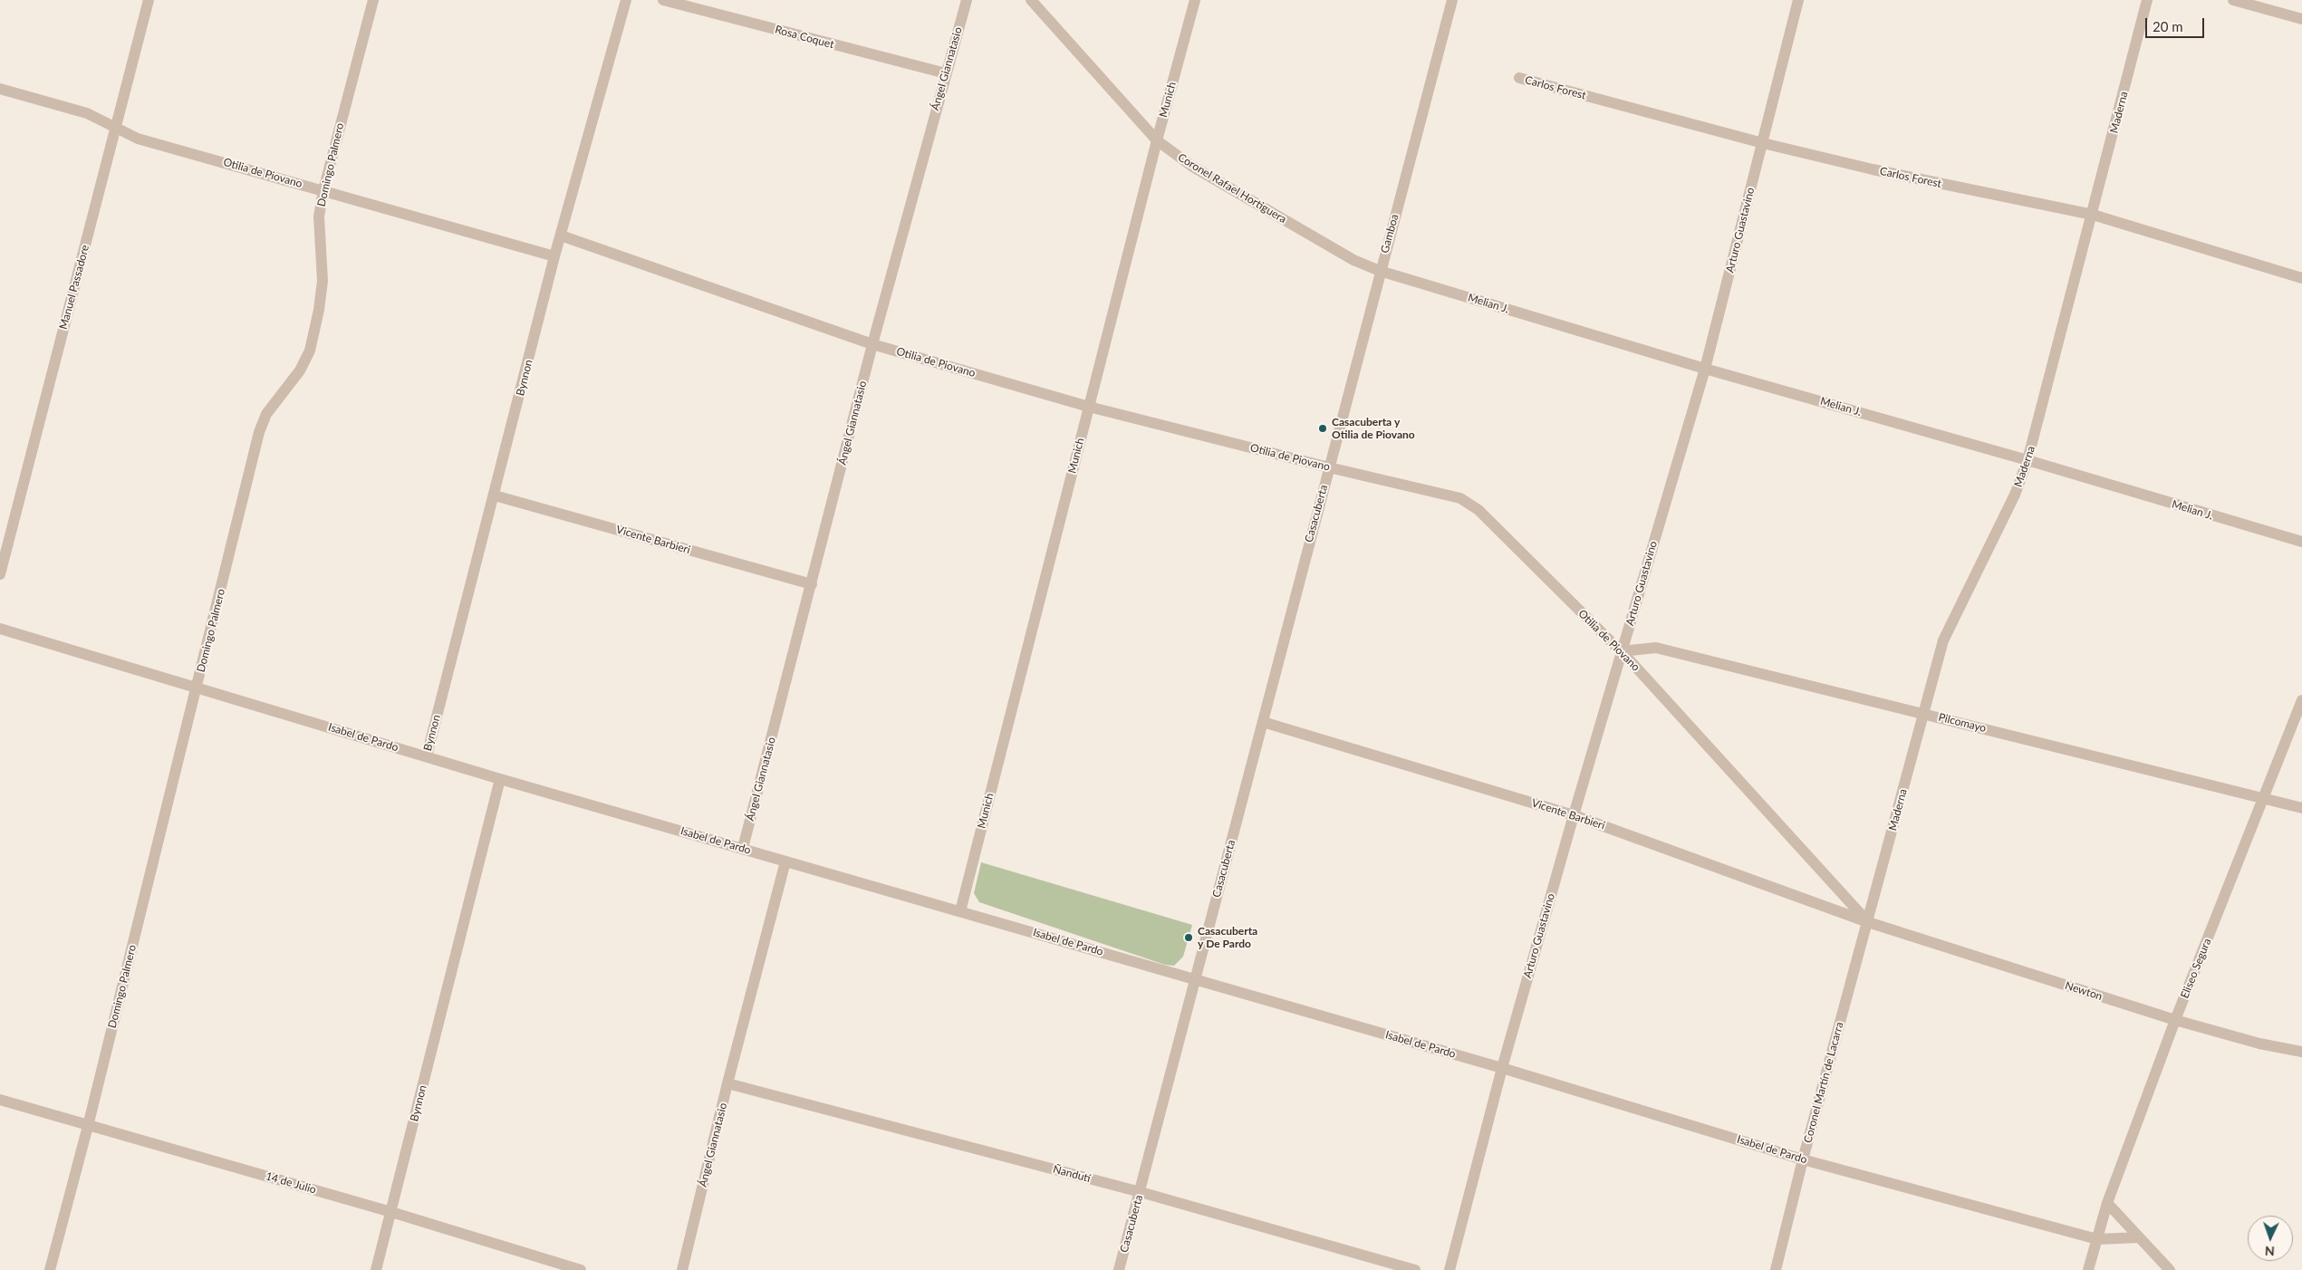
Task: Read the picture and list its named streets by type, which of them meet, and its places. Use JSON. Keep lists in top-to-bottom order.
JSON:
{
  "streets": {
    "street": [
      "Rosa Coquet",
      "Ángel Giannatasio",
      "Carlos Forest",
      "Munich",
      "Maderna",
      "Domingo Palmero",
      "Otilia de Piovano",
      "Coronel Rafael Hortiguera",
      "Arturo Guastavino",
      "Gamboa",
      "Manuel Passadore",
      "Melian J.",
      "Bynnon",
      "Casacuberta",
      "Vicente Barbieri",
      "Pilcomayo",
      "Isabel de Pardo",
      "Eliseo Segura",
      "Newton",
      "Coronel Martín de Lacarra",
      "Ñandutí",
      "14 de Julio"
    ]
  },
  "crossings": [
    ["Rosa Coquet", "Ángel Giannatasio"],
    ["Ángel Giannatasio", "Otilia de Piovano"],
    ["Ángel Giannatasio", "Vicente Barbieri"],
    ["Ángel Giannatasio", "Isabel de Pardo"],
    ["Ángel Giannatasio", "Ñandutí"],
    ["Carlos Forest", "Maderna"],
    ["Carlos Forest", "Arturo Guastavino"],
    ["Munich", "Otilia de Piovano"],
    ["Munich", "Coronel Rafael Hortiguera"],
    ["Munich", "Isabel de Pardo"],
    ["Maderna", "Otilia de Piovano"],
    ["Maderna", "Melian J."],
    ["Maderna", "Vicente Barbieri"],
    ["Maderna", "Pilcomayo"],
    ["Maderna", "Newton"],
    ["Maderna", "Coronel Martín de Lacarra"],
    ["Domingo Palmero", "Otilia de Piovano"],
    ["Domingo Palmero", "Isabel de Pardo"],
    ["Domingo Palmero", "14 de Julio"],
    ["Otilia de Piovano", "Arturo Guastavino"],
    ["Otilia de Piovano", "Gamboa"],
    ["Otilia de Piovano", "Manuel Passadore"],
    ["Otilia de Piovano", "Bynnon"],
    ["Otilia de Piovano", "Casacuberta"],
    ["Otilia de Piovano", "Vicente Barbieri"],
    ["Otilia de Piovano", "Pilcomayo"],
    ["Otilia de Piovano", "Newton"],
    ["Otilia de Piovano", "Coronel Martín de Lacarra"],
    ["Coronel Rafael Hortiguera", "Gamboa"],
    ["Coronel Rafael Hortiguera", "Melian J."],
    ["Arturo Guastavino", "Melian J."],
    ["Arturo Guastavino", "Vicente Barbieri"],
    ["Arturo Guastavino", "Pilcomayo"],
    ["Arturo Guastavino", "Isabel de Pardo"],
    ["Gamboa", "Melian J."],
    ["Gamboa", "Casacuberta"],
    ["Bynnon", "Vicente Barbieri"],
    ["Bynnon", "Isabel de Pardo"],
    ["Bynnon", "14 de Julio"],
    ["Casacuberta", "Vicente Barbieri"],
    ["Casacuberta", "Isabel de Pardo"],
    ["Casacuberta", "Ñandutí"],
    ["Vicente Barbieri", "Newton"],
    ["Vicente Barbieri", "Coronel Martín de Lacarra"],
    ["Pilcomayo", "Eliseo Segura"],
    ["Isabel de Pardo", "Eliseo Segura"],
    ["Isabel de Pardo", "Coronel Martín de Lacarra"],
    ["Eliseo Segura", "Newton"],
    ["Newton", "Coronel Martín de Lacarra"]
  ],
  "places": ["Casacuberta y Otilia de Piovano", "Casacuberta y De Pardo"],
  "scale_bar": "20 m",
  "north": "bottom"
}
